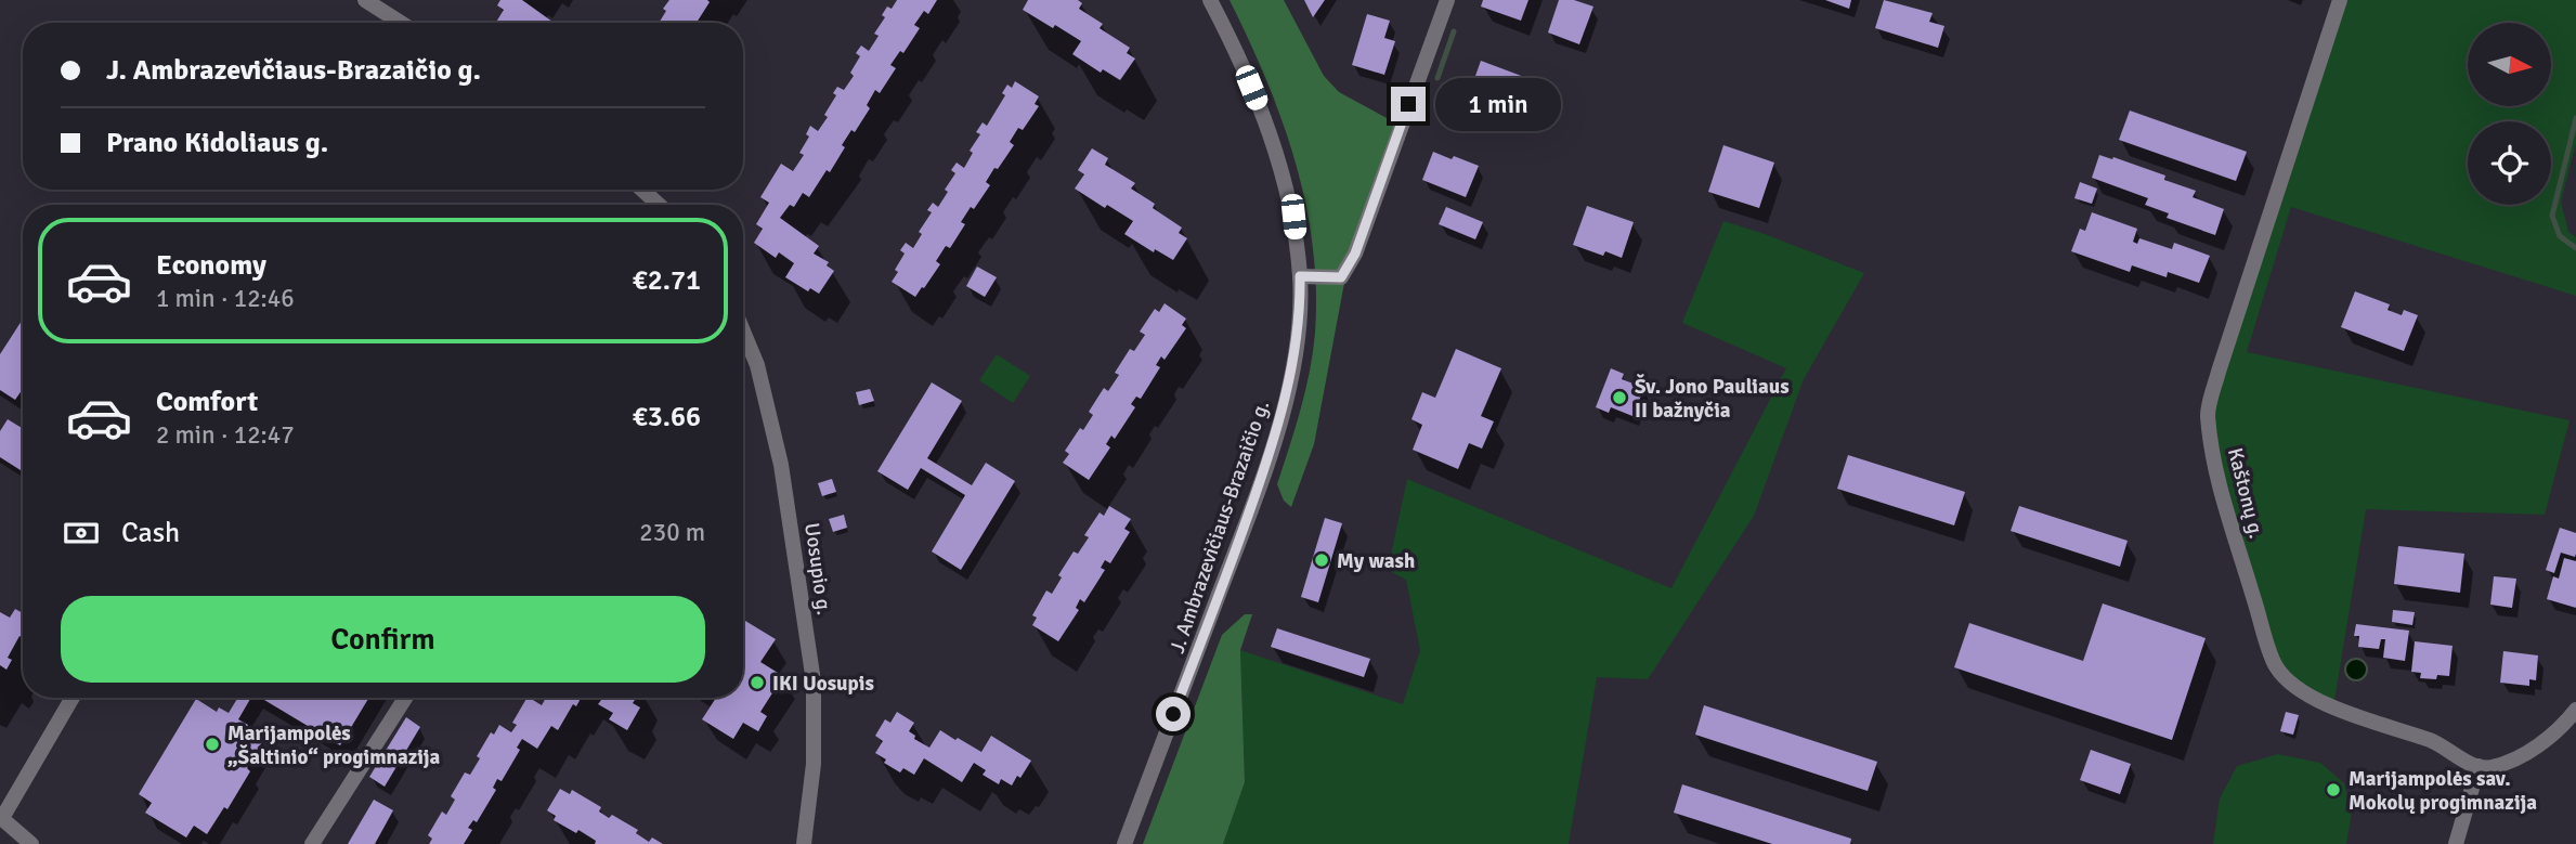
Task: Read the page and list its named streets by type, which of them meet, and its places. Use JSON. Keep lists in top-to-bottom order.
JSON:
{
  "streets": {
    "street": ["Kaštonų g.", "J. Ambrazevičiaus-Brazaičio g.", "Uosupio g."]
  },
  "places": [
    "Šv. Jono Pauliaus II bažnyčia",
    "My wash",
    "IKI Uosupis",
    "Marijampolės „Šaltinio“ progimnazija",
    "Marijampolės sav. Mokolų progimnazija"
  ],
  "north": "right",
  "page": {
    "banner": ["J. Ambrazevičiaus-Brazaičio g.", "Prano Kidoliaus g."],
    "bubble": "1 min",
    "list": [
      {
        "name": "Economy",
        "note": "1 min · 12:46",
        "value": "€2.71"
      },
      {
        "name": "Comfort",
        "note": "2 min · 12:47",
        "value": "€3.66"
      }
    ],
    "pay": ["Cash", "230 m"],
    "buttons": "Confirm"
  }
}
